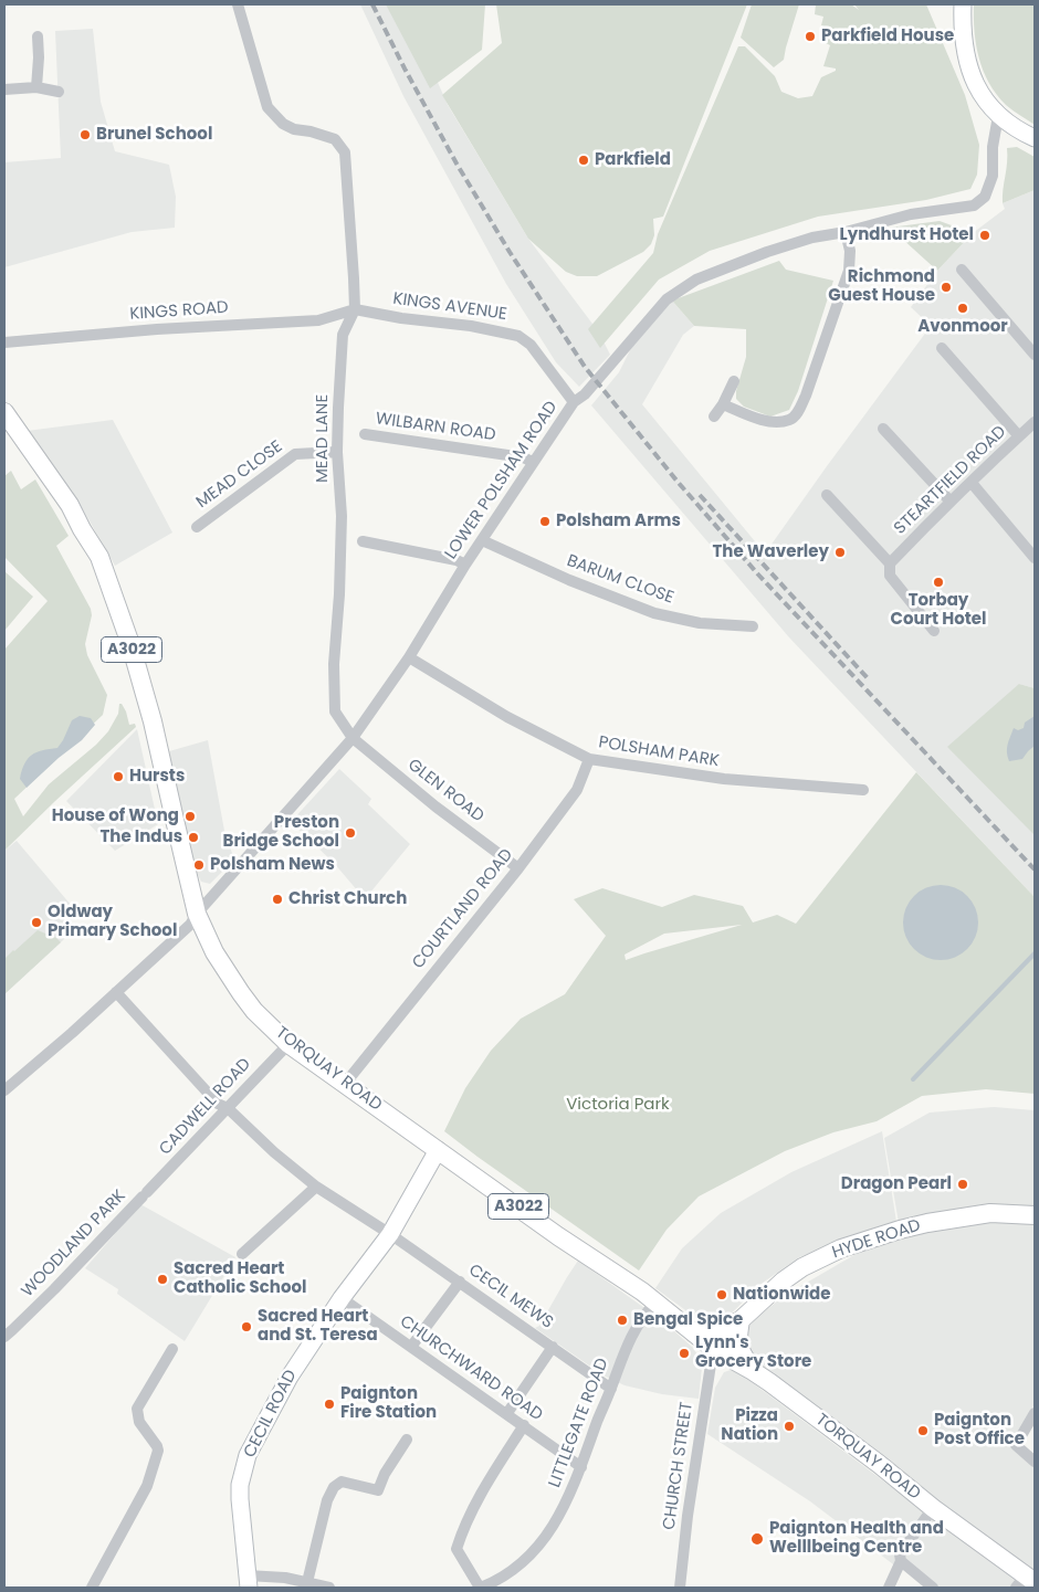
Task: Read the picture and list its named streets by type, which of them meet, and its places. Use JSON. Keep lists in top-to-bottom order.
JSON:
{
  "streets": {
    "main road": [
      "A3022",
      "TORQUAY ROAD",
      "HYDE ROAD",
      "CECIL ROAD"
    ],
    "street": [
      "KINGS AVENUE",
      "KINGS ROAD",
      "WILBARN ROAD",
      "MEAD LANE",
      "MEAD CLOSE",
      "LOWER POLSHAM ROAD",
      "STEARTFIELD ROAD",
      "BARUM CLOSE",
      "POLSHAM PARK",
      "GLEN ROAD",
      "COURTLAND ROAD",
      "CADWELL ROAD",
      "WOODLAND PARK",
      "CECIL MEWS",
      "CHURCHWARD ROAD",
      "LITTLEGATE ROAD",
      "CHURCH STREET"
    ]
  },
  "crossings": [
    ["KINGS AVENUE", "KINGS ROAD"],
    ["KINGS AVENUE", "MEAD LANE"],
    ["KINGS AVENUE", "LOWER POLSHAM ROAD"],
    ["KINGS ROAD", "MEAD LANE"],
    ["WILBARN ROAD", "LOWER POLSHAM ROAD"],
    ["MEAD LANE", "MEAD CLOSE"],
    ["MEAD LANE", "LOWER POLSHAM ROAD"],
    ["MEAD LANE", "GLEN ROAD"],
    ["LOWER POLSHAM ROAD", "BARUM CLOSE"],
    ["LOWER POLSHAM ROAD", "POLSHAM PARK"],
    ["LOWER POLSHAM ROAD", "GLEN ROAD"],
    ["LOWER POLSHAM ROAD", "TORQUAY ROAD"],
    ["LOWER POLSHAM ROAD", "CECIL MEWS"],
    ["POLSHAM PARK", "COURTLAND ROAD"],
    ["GLEN ROAD", "COURTLAND ROAD"],
    ["COURTLAND ROAD", "TORQUAY ROAD"],
    ["TORQUAY ROAD", "CADWELL ROAD"],
    ["TORQUAY ROAD", "HYDE ROAD"],
    ["TORQUAY ROAD", "CECIL ROAD"],
    ["TORQUAY ROAD", "LITTLEGATE ROAD"],
    ["TORQUAY ROAD", "CHURCH STREET"],
    ["CADWELL ROAD", "WOODLAND PARK"],
    ["CADWELL ROAD", "CECIL MEWS"],
    ["HYDE ROAD", "CHURCH STREET"],
    ["CECIL MEWS", "CECIL ROAD"],
    ["CECIL MEWS", "LITTLEGATE ROAD"],
    ["CHURCHWARD ROAD", "CECIL ROAD"],
    ["CHURCHWARD ROAD", "LITTLEGATE ROAD"]
  ],
  "parks": ["Victoria Park"],
  "places": [
    "Parkfield House",
    "Brunel School",
    "Parkfield",
    "Lyndhurst Hotel",
    "Richmond Guest House",
    "Avonmoor",
    "Polsham Arms",
    "The Waverley",
    "Torbay Court Hotel",
    "Hursts",
    "House of Wong",
    "Preston Bridge School",
    "The Indus",
    "Polsham News",
    "Christ Church",
    "Oldway Primary School",
    "Dragon Pearl",
    "Sacred Heart Catholic School",
    "Nationwide",
    "Bengal Spice",
    "Sacred Heart and St. Teresa",
    "Lynn's Grocery Store",
    "Paignton Fire Station",
    "Pizza Nation",
    "Paignton Post Office",
    "Paignton Health and Welllbeing Centre"
  ]
}
